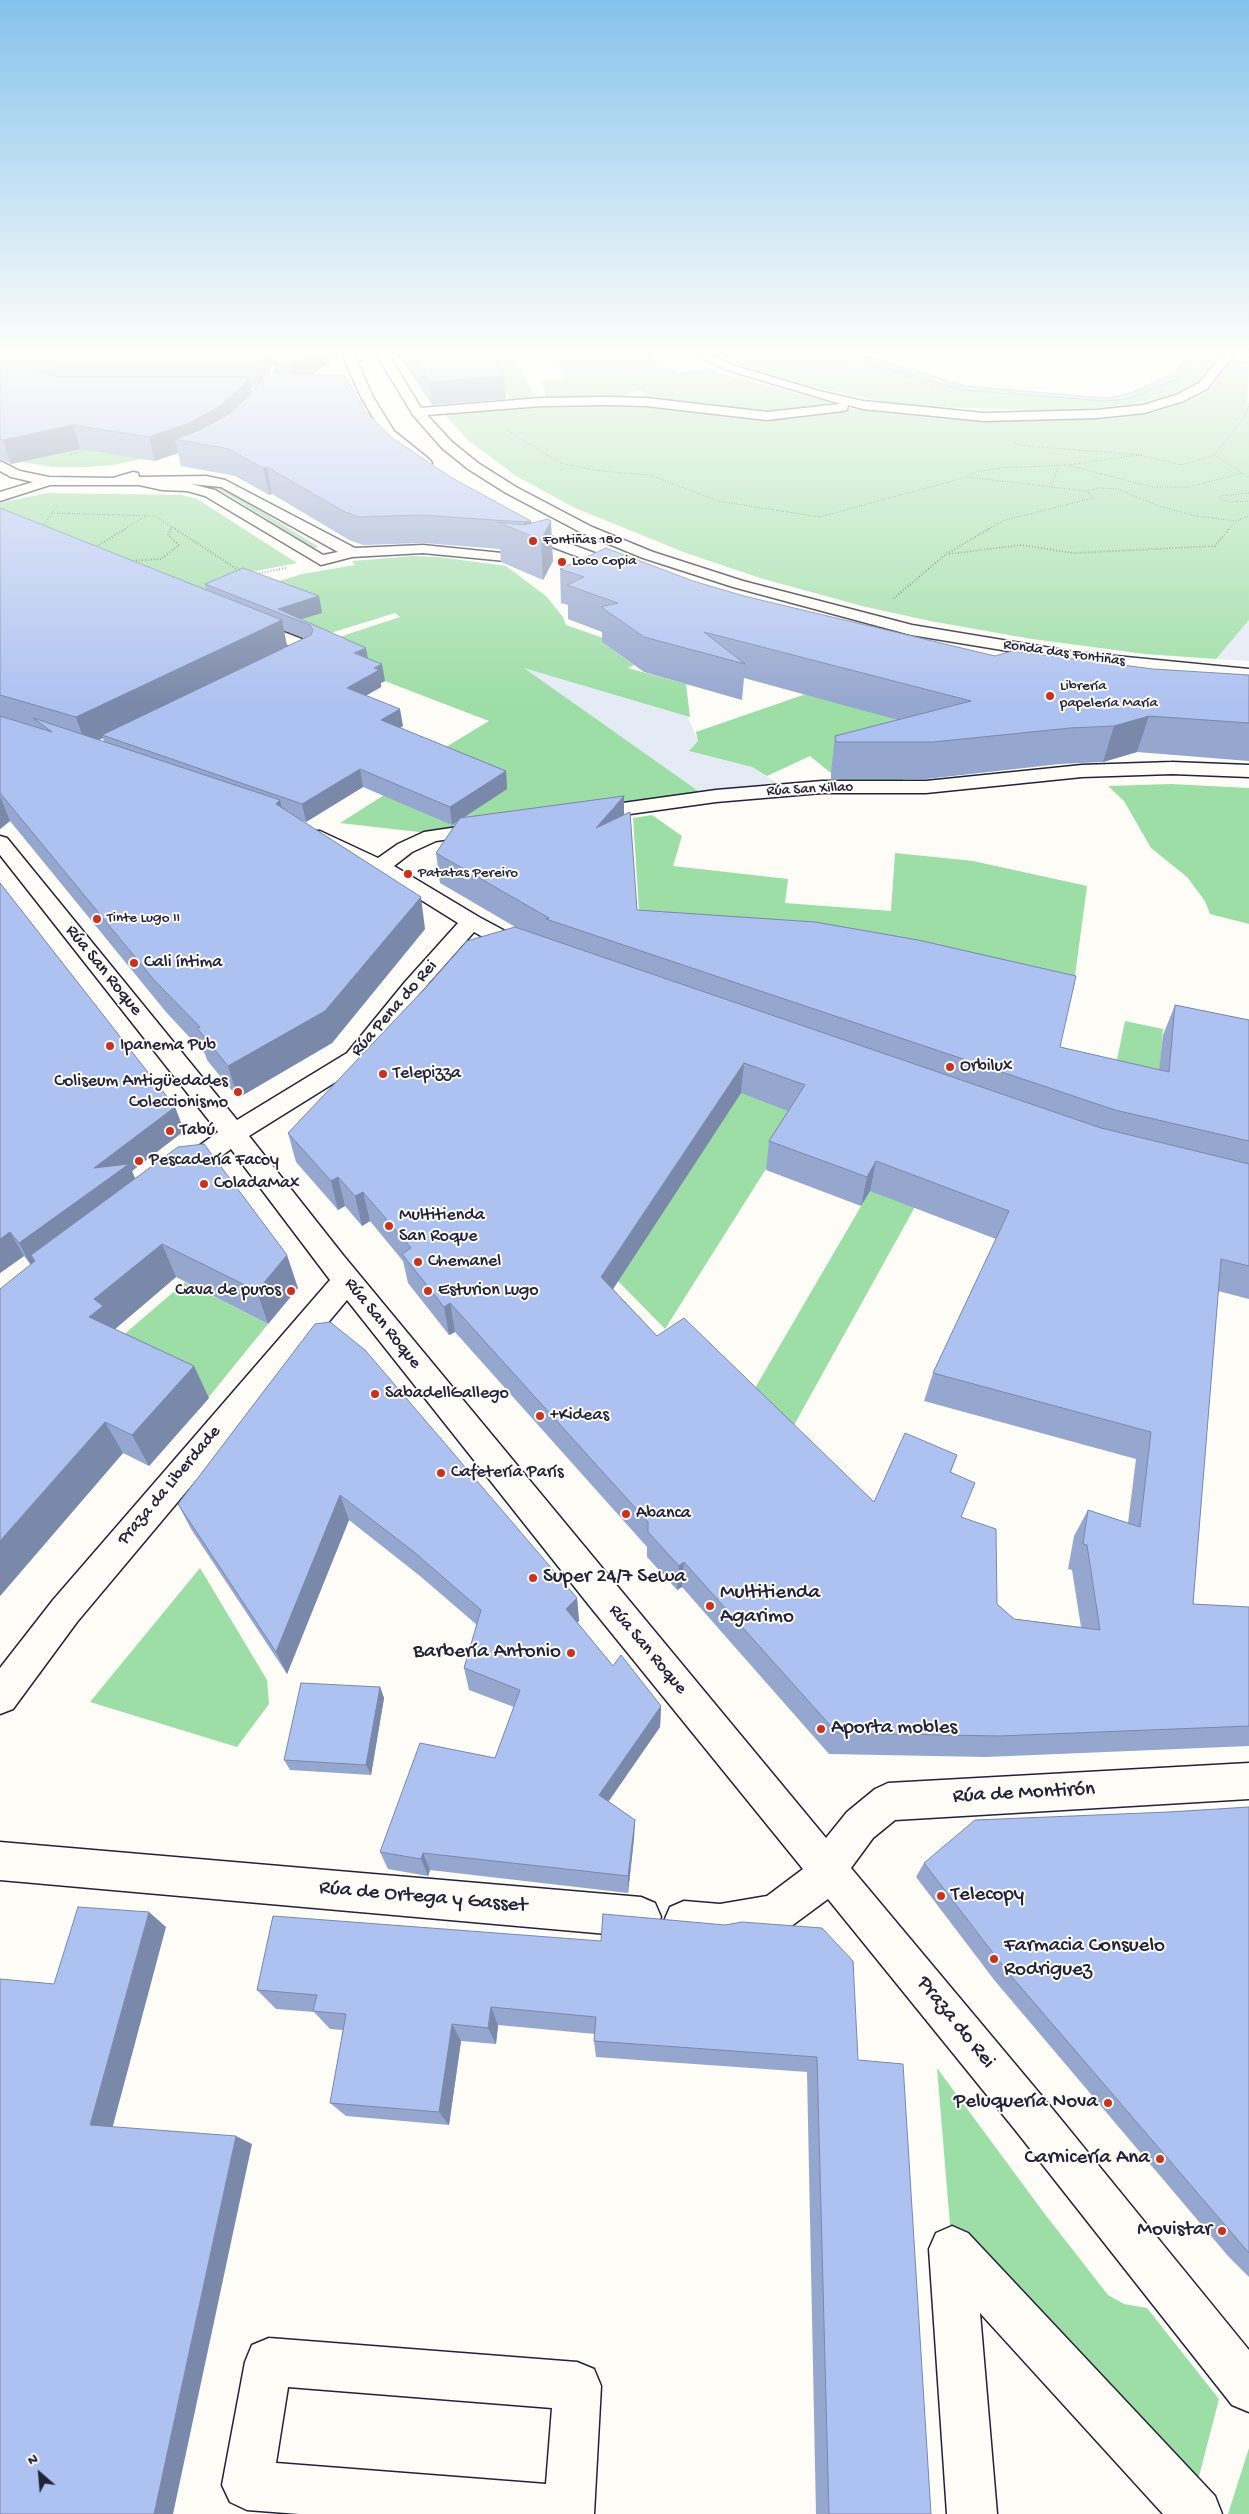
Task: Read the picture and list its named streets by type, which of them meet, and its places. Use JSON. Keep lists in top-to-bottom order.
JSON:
{
  "streets": {
    "street": [
      "Ronda das Fontiñas",
      "Rúa San Xillao",
      "Rúa San Roque",
      "Rúa Pena do Rei",
      "Praza da Liberdade",
      "Rúa de Montirón",
      "Rúa de Ortega y Gasset",
      "Praza do Rei"
    ]
  },
  "crossings": [
    ["Rúa San Roque", "Rúa Pena do Rei"],
    ["Rúa San Roque", "Praza da Liberdade"],
    ["Rúa San Roque", "Rúa de Montirón"],
    ["Rúa San Roque", "Rúa de Ortega y Gasset"],
    ["Rúa San Roque", "Praza do Rei"],
    ["Rúa de Montirón", "Rúa de Ortega y Gasset"],
    ["Rúa de Montirón", "Praza do Rei"],
    ["Rúa de Ortega y Gasset", "Praza do Rei"]
  ],
  "places": [
    "Fontiñas 180",
    "Loco Copia",
    "Librería papelería María",
    "Patatas Pereiro",
    "Tinte Lugo II",
    "Cali íntima",
    "Ipanema Pub",
    "Orbilux",
    "Telepizza",
    "Coliseum Antigüedades Coleccionismo",
    "Tabú",
    "Pescadería Facoy",
    "ColadaMax",
    "Multitienda San Roque",
    "Chemanel",
    "Cava de puros",
    "Esturion Lugo",
    "SabadellGallego",
    "+Kideas",
    "Cafetería París",
    "Abanca",
    "Super 24/7 Sewa",
    "Multitienda Agarimo",
    "Barbería Antonio",
    "Aporta mobles",
    "Telecopy",
    "Farmacia Consuelo Rodriguez",
    "Peluquería Nova",
    "Carnicería Ana",
    "Movistar"
  ],
  "north": "top left"
}
